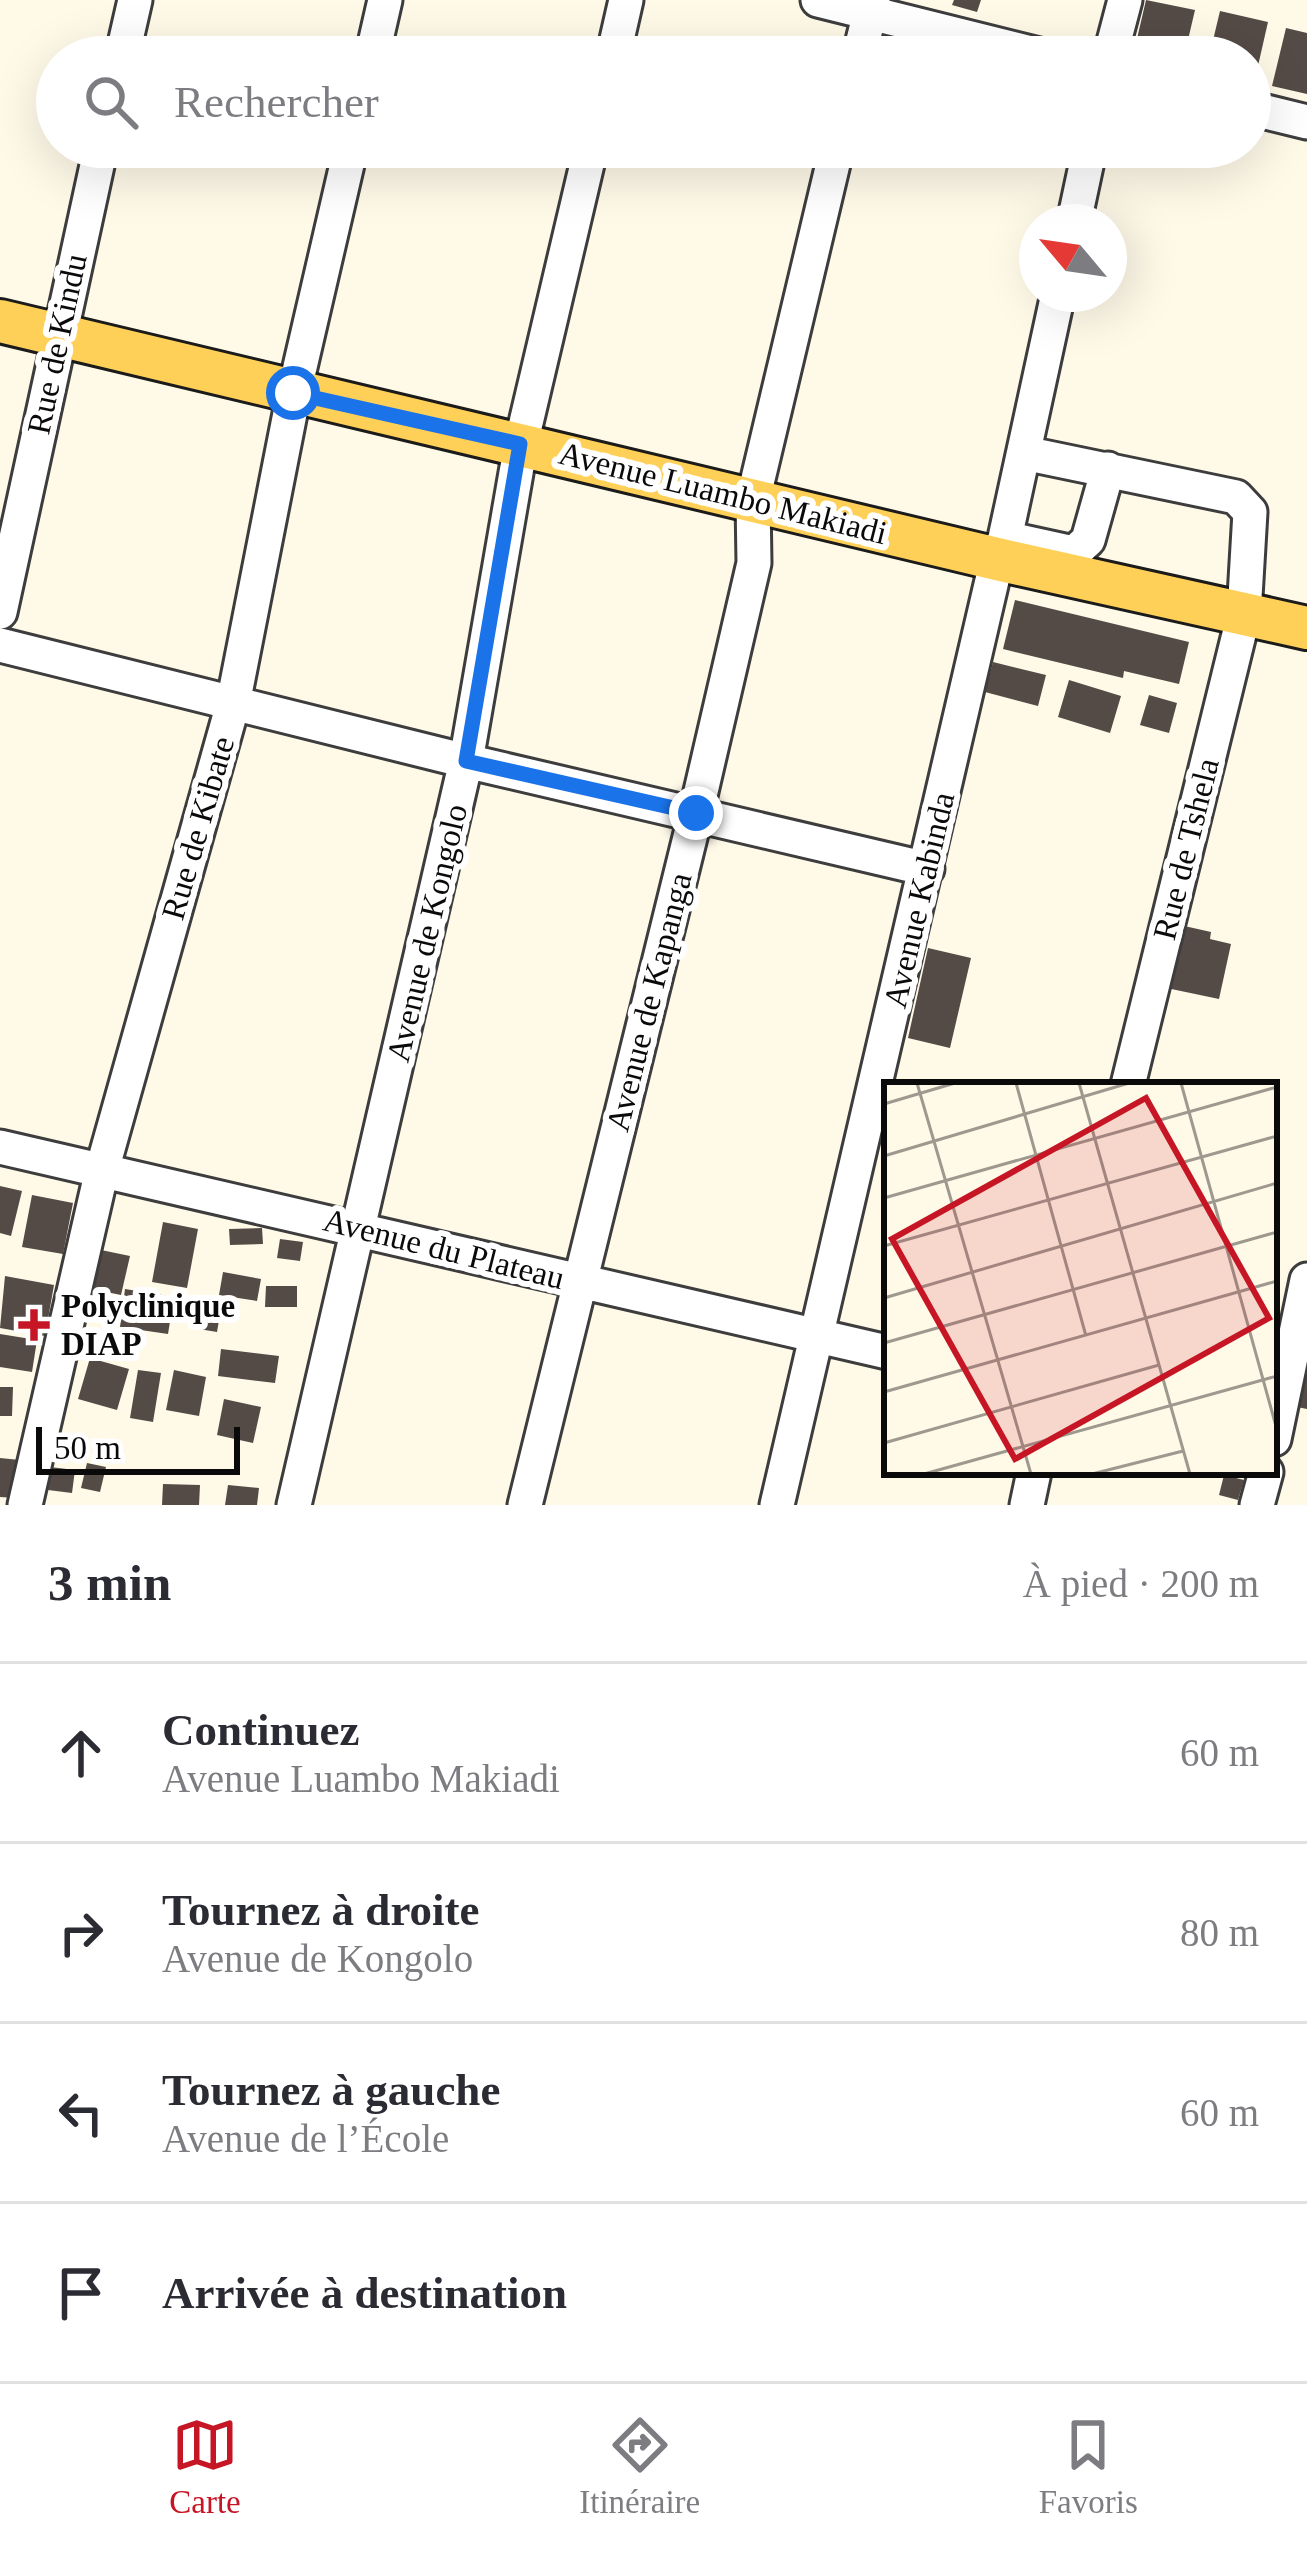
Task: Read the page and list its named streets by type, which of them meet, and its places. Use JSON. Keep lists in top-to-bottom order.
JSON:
{
  "streets": {
    "main road": ["Avenue Luambo Makiadi"],
    "street": [
      "Rue de Kindu",
      "Rue de Kibate",
      "Rue de Tshela",
      "Avenue Kabinda",
      "Avenue de Kongolo",
      "Avenue de Kapanga",
      "Avenue du Plateau"
    ]
  },
  "crossings": [
    ["Rue de Kindu", "Avenue Luambo Makiadi"],
    ["Avenue Luambo Makiadi", "Rue de Kibate"],
    ["Avenue Luambo Makiadi", "Rue de Tshela"],
    ["Avenue Luambo Makiadi", "Avenue Kabinda"],
    ["Avenue Luambo Makiadi", "Avenue de Kongolo"],
    ["Avenue Luambo Makiadi", "Avenue de Kapanga"],
    ["Rue de Kibate", "Avenue du Plateau"],
    ["Rue de Tshela", "Avenue Kabinda"],
    ["Avenue Kabinda", "Avenue du Plateau"],
    ["Avenue de Kongolo", "Avenue du Plateau"],
    ["Avenue de Kapanga", "Avenue du Plateau"]
  ],
  "places": {
    "health": ["Polyclinique DIAP"]
  },
  "scale_bar": "50 m",
  "north": "top left",
  "page": {
    "search": "Rechercher",
    "scale": "50 m",
    "heading": ["3 min", "À pied · 200 m"],
    "list": [
      ["Continuez", "Avenue Luambo Makiadi", "60 m"],
      ["Tournez à droite", "Avenue de Kongolo", "80 m"],
      ["Tournez à gauche", "Avenue de l’École", "60 m"],
      "Arrivée à destination"
    ],
    "nav": ["Carte", "Itinéraire", "Favoris"]
  }
}
